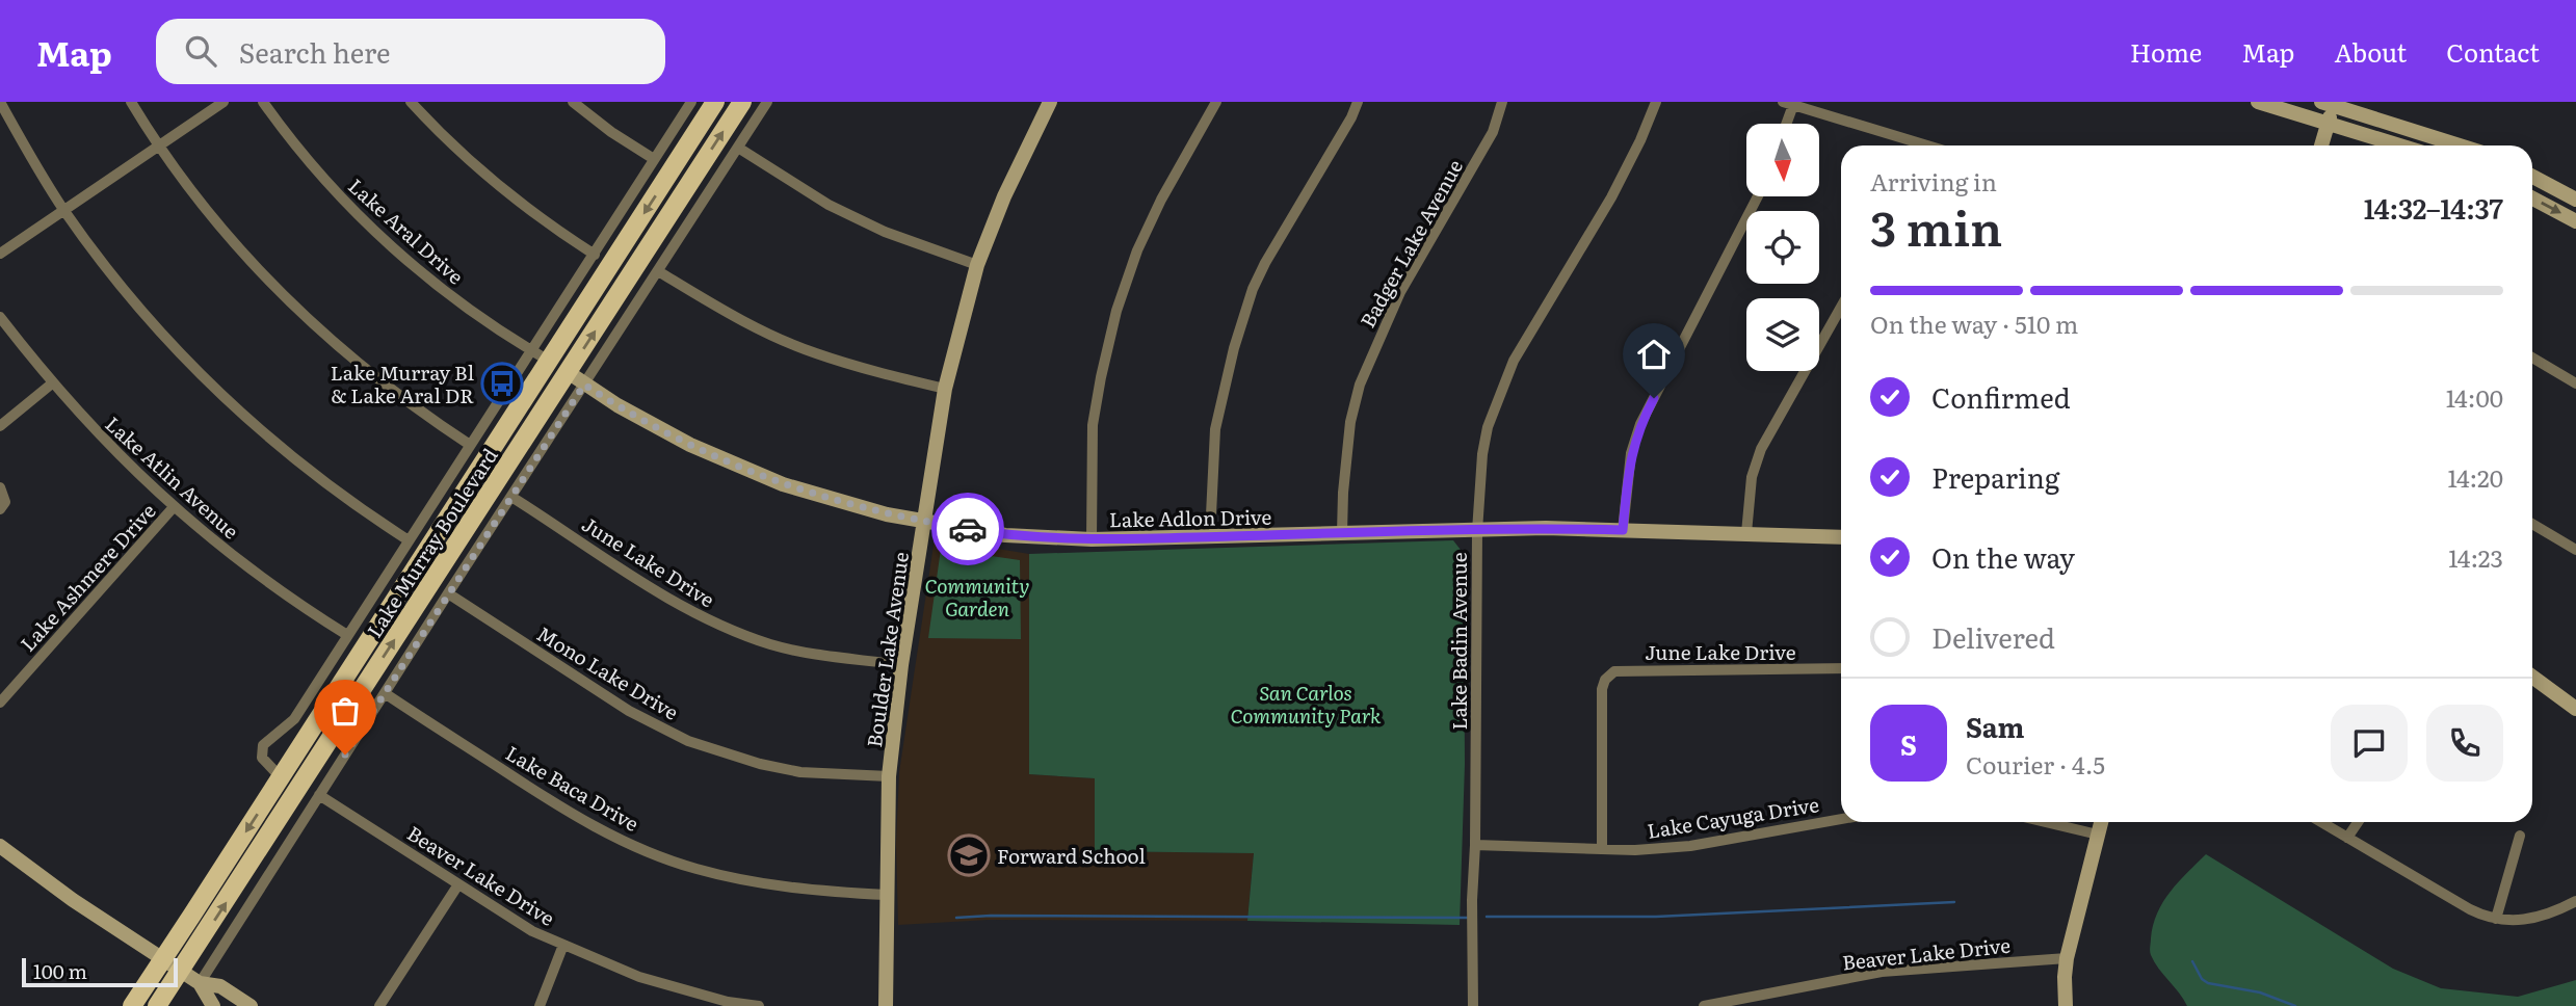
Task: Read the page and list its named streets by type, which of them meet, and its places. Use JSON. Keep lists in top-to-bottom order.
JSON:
{
  "streets": {
    "main road": ["Lake Murray Boulevard"],
    "street": [
      "Lake Aral Drive",
      "Badger Lake Avenue",
      "Lake Atlin Avenue",
      "Lake Adlon Drive",
      "June Lake Drive",
      "Lake Ashmere Drive",
      "Lake Badin Avenue",
      "Boulder Lake Avenue",
      "Mono Lake Drive",
      "Lake Baca Drive",
      "Lake Cayuga Drive",
      "Beaver Lake Drive"
    ]
  },
  "crossings": [
    ["Lake Aral Drive", "Lake Murray Boulevard"],
    ["Badger Lake Avenue", "Lake Adlon Drive"],
    ["Lake Atlin Avenue", "Lake Murray Boulevard"],
    ["Lake Atlin Avenue", "Lake Ashmere Drive"],
    ["Lake Adlon Drive", "Lake Murray Boulevard"],
    ["Lake Adlon Drive", "Lake Badin Avenue"],
    ["Lake Adlon Drive", "Boulder Lake Avenue"],
    ["Lake Murray Boulevard", "June Lake Drive"],
    ["Lake Murray Boulevard", "Mono Lake Drive"],
    ["Lake Murray Boulevard", "Lake Baca Drive"],
    ["Lake Murray Boulevard", "Beaver Lake Drive"],
    ["June Lake Drive", "Boulder Lake Avenue"],
    ["June Lake Drive", "Lake Cayuga Drive"],
    ["Lake Badin Avenue", "Lake Cayuga Drive"],
    ["Boulder Lake Avenue", "Mono Lake Drive"],
    ["Boulder Lake Avenue", "Lake Baca Drive"]
  ],
  "parks": ["Community Garden", "San Carlos Community Park"],
  "places": {
    "bus stop": ["Lake Murray Bl & Lake Aral DR"],
    "school or university": ["Forward School"]
  },
  "scale_bar": "100 m",
  "north": "bottom",
  "page": {
    "header": "Map",
    "search": "Search here",
    "nav": [
      "Home",
      "Map",
      "About",
      "Contact"
    ],
    "heading": ["3 min", "Arriving in", "14:32–14:37"],
    "panel": ["Sam", "Courier · 4.5"],
    "bar": "On the way · 510 m",
    "list": [
      ["Confirmed", "14:00"],
      ["Preparing", "14:20"],
      ["On the way", "14:23"],
      "Delivered"
    ],
    "round": "S",
    "scale": "100 m"
  }
}
